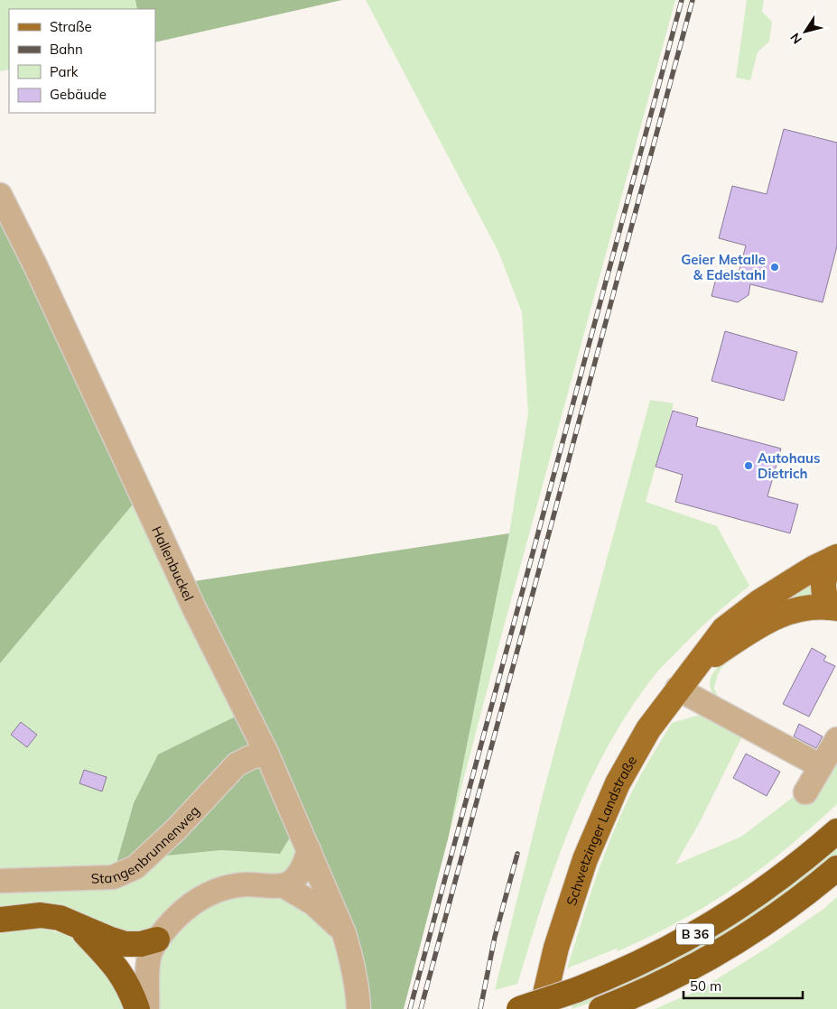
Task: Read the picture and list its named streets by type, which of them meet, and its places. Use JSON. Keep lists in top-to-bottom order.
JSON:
{
  "streets": {
    "highway": ["B 36"],
    "main road": ["Schwetzinger Landstraße"],
    "street": ["Hallenbuckel", "Stangenbrunnenweg"]
  },
  "crossings": [
    ["Hallenbuckel", "Stangenbrunnenweg"]
  ],
  "places": ["Geier Metalle & Edelstahl", "Autohaus Dietrich"],
  "legend": [
    "Straße",
    "Bahn",
    "Park",
    "Gebäude"
  ],
  "scale_bar": "50 m",
  "north": "bottom left"
}
